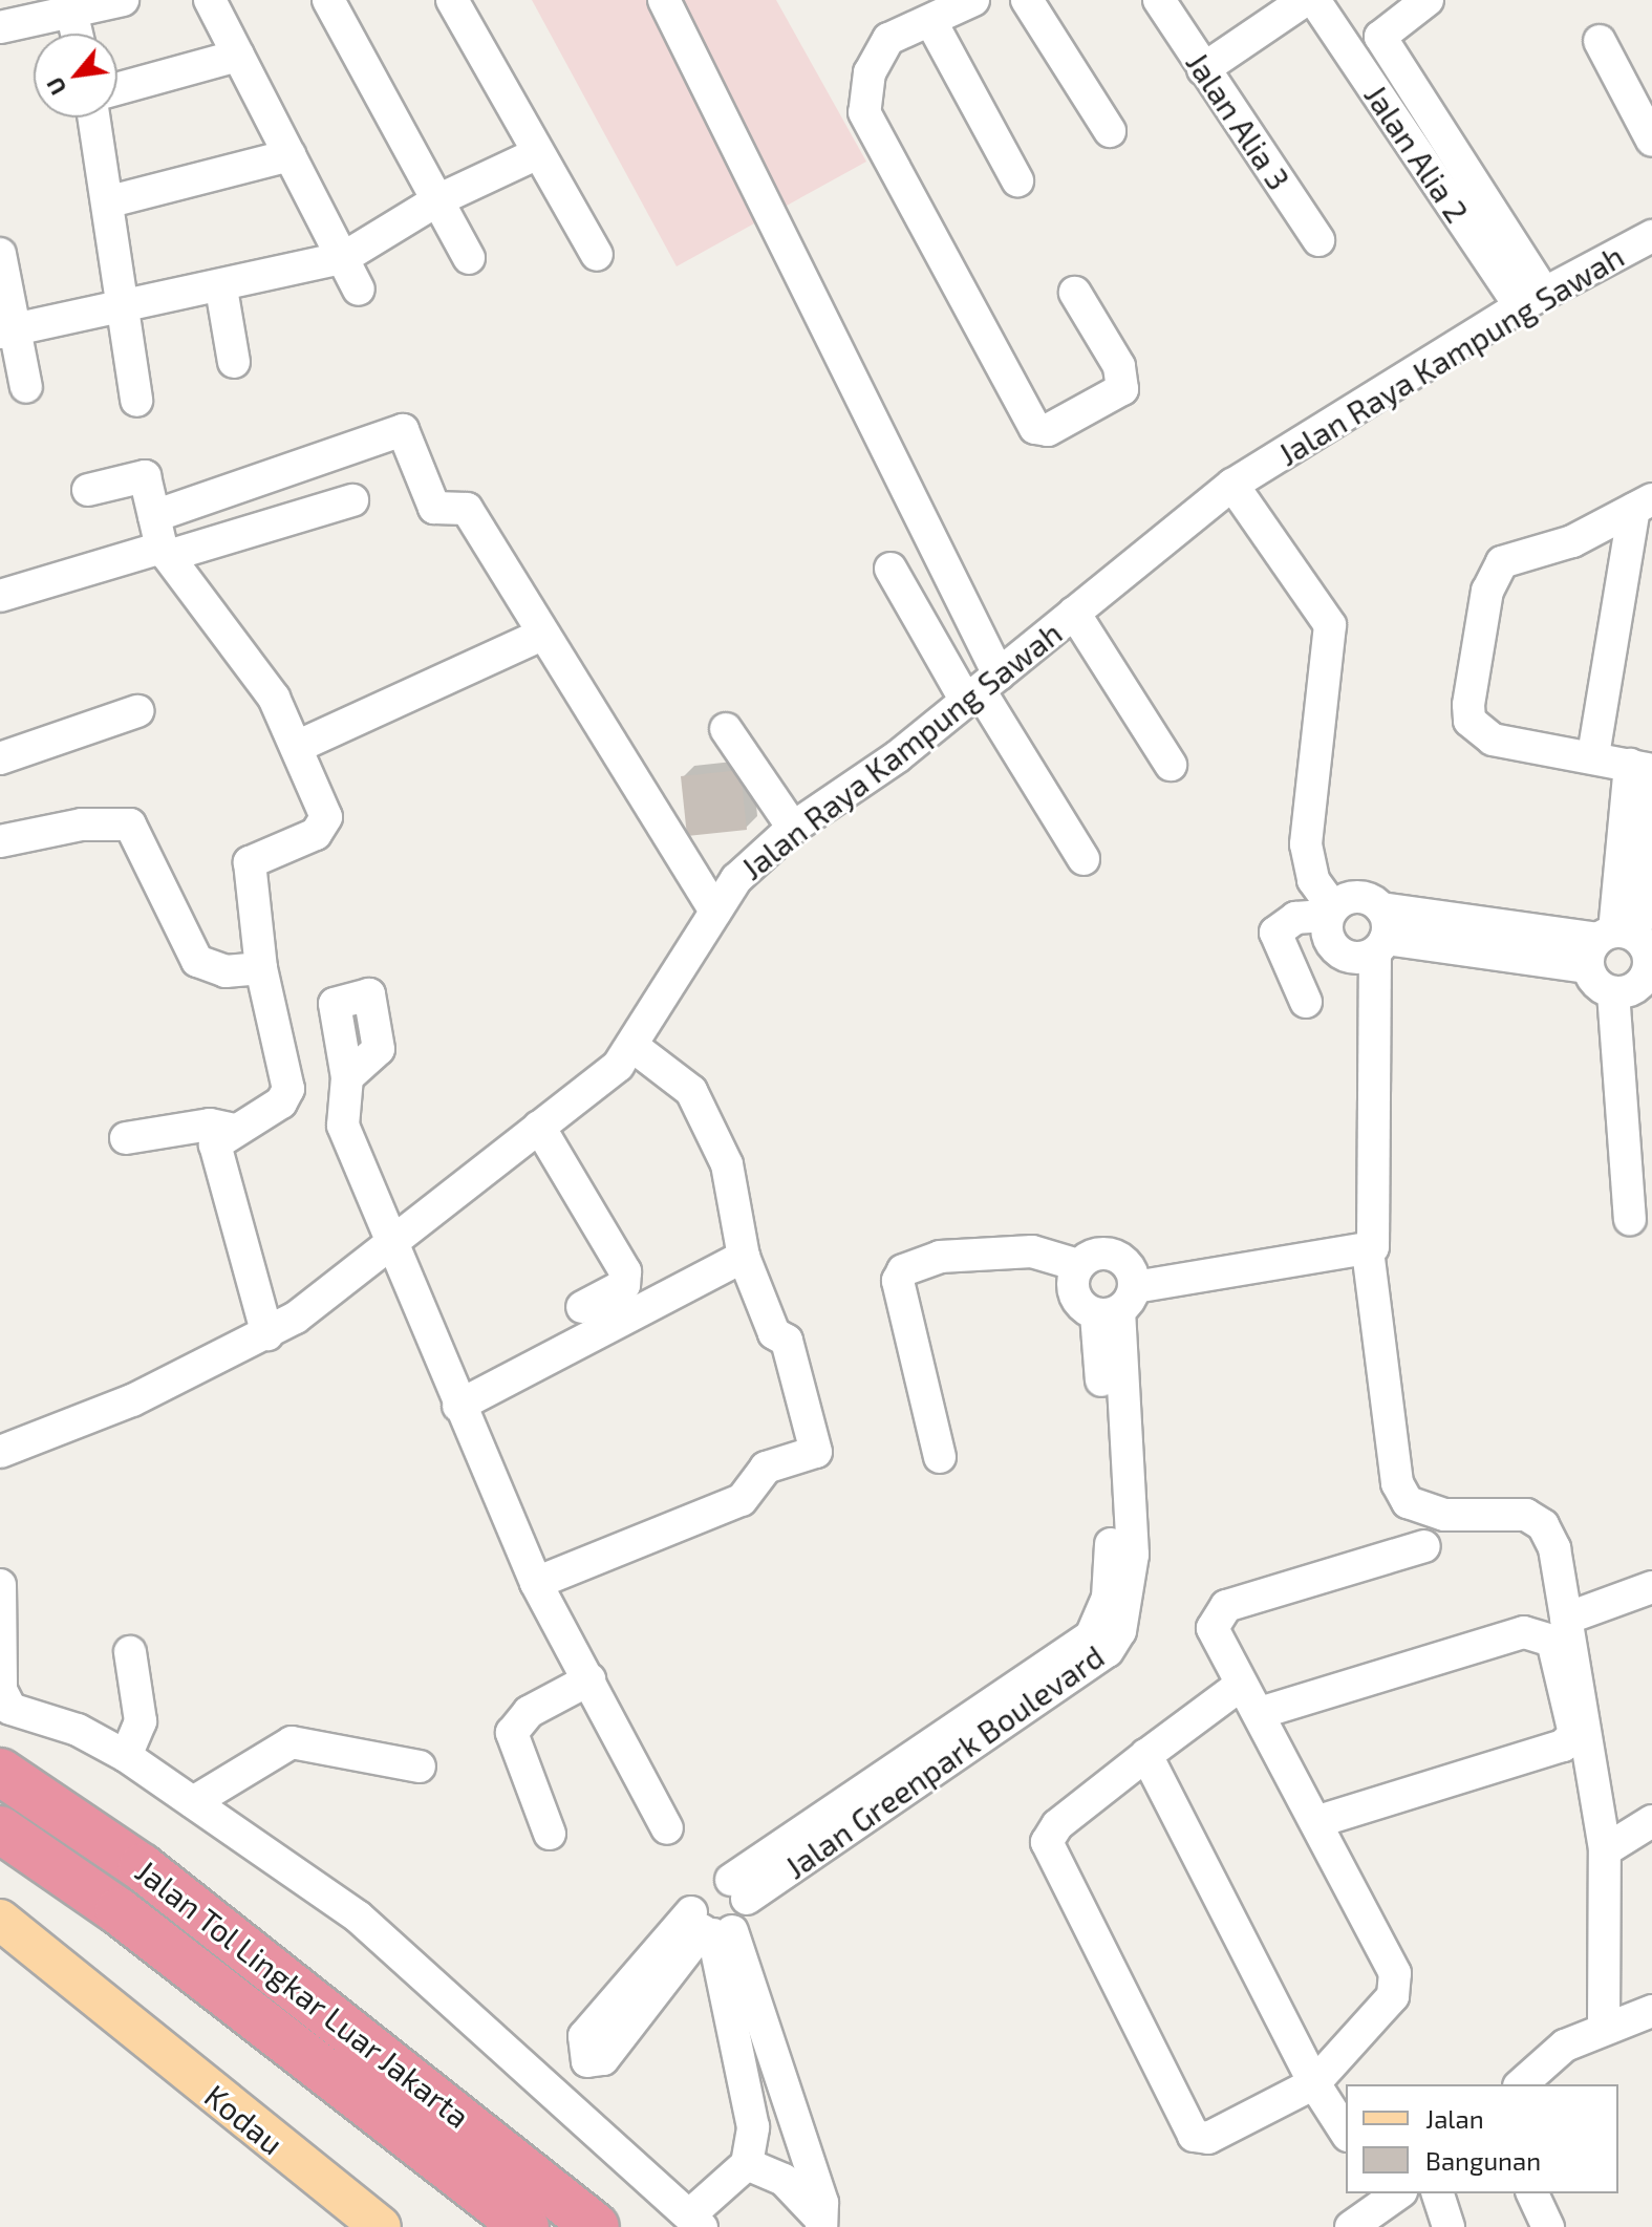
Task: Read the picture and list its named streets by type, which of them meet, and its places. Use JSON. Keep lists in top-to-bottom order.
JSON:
{
  "streets": {
    "highway": ["Jalan Tol Lingkar Luar Jakarta"],
    "main road": ["Kodau"],
    "street": [
      "Jalan Alia 3",
      "Jalan Alia 2",
      "Jalan Raya Kampung Sawah",
      "Jalan Greenpark Boulevard"
    ]
  },
  "crossings": [
    ["Jalan Alia 2", "Jalan Raya Kampung Sawah"]
  ],
  "legend": ["Jalan", "Bangunan"],
  "north": "bottom left"
}
